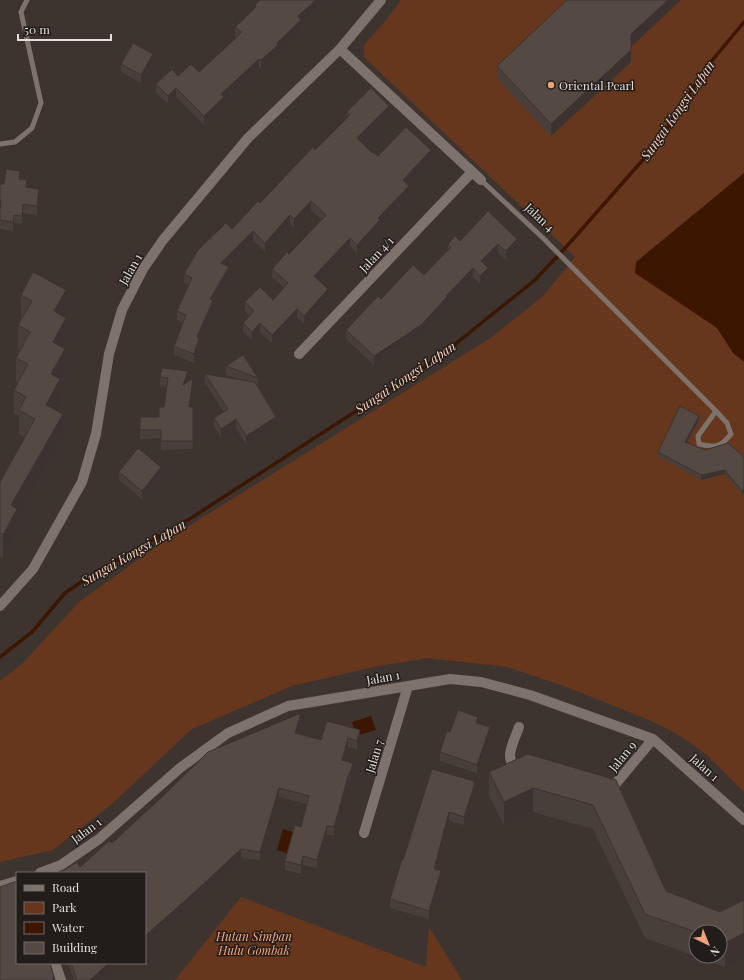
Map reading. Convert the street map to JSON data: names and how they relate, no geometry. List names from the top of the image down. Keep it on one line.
{"streets":{"street":["Jalan 4","Jalan 4/1","Jalan 1","Jalan 7","Jalan 9"]},"crossings":[["Jalan 4","Jalan 4/1"],["Jalan 4","Jalan 1"],["Jalan 1","Jalan 7"],["Jalan 1","Jalan 9"]],"water":["Sungai Kongsi Lapan"],"parks":["Hutan Simpan Hulu Gombak"],"places":["Oriental Pearl"],"legend":["Road","Park","Water","Building"],"scale_bar":"50 m","north":"bottom right"}
